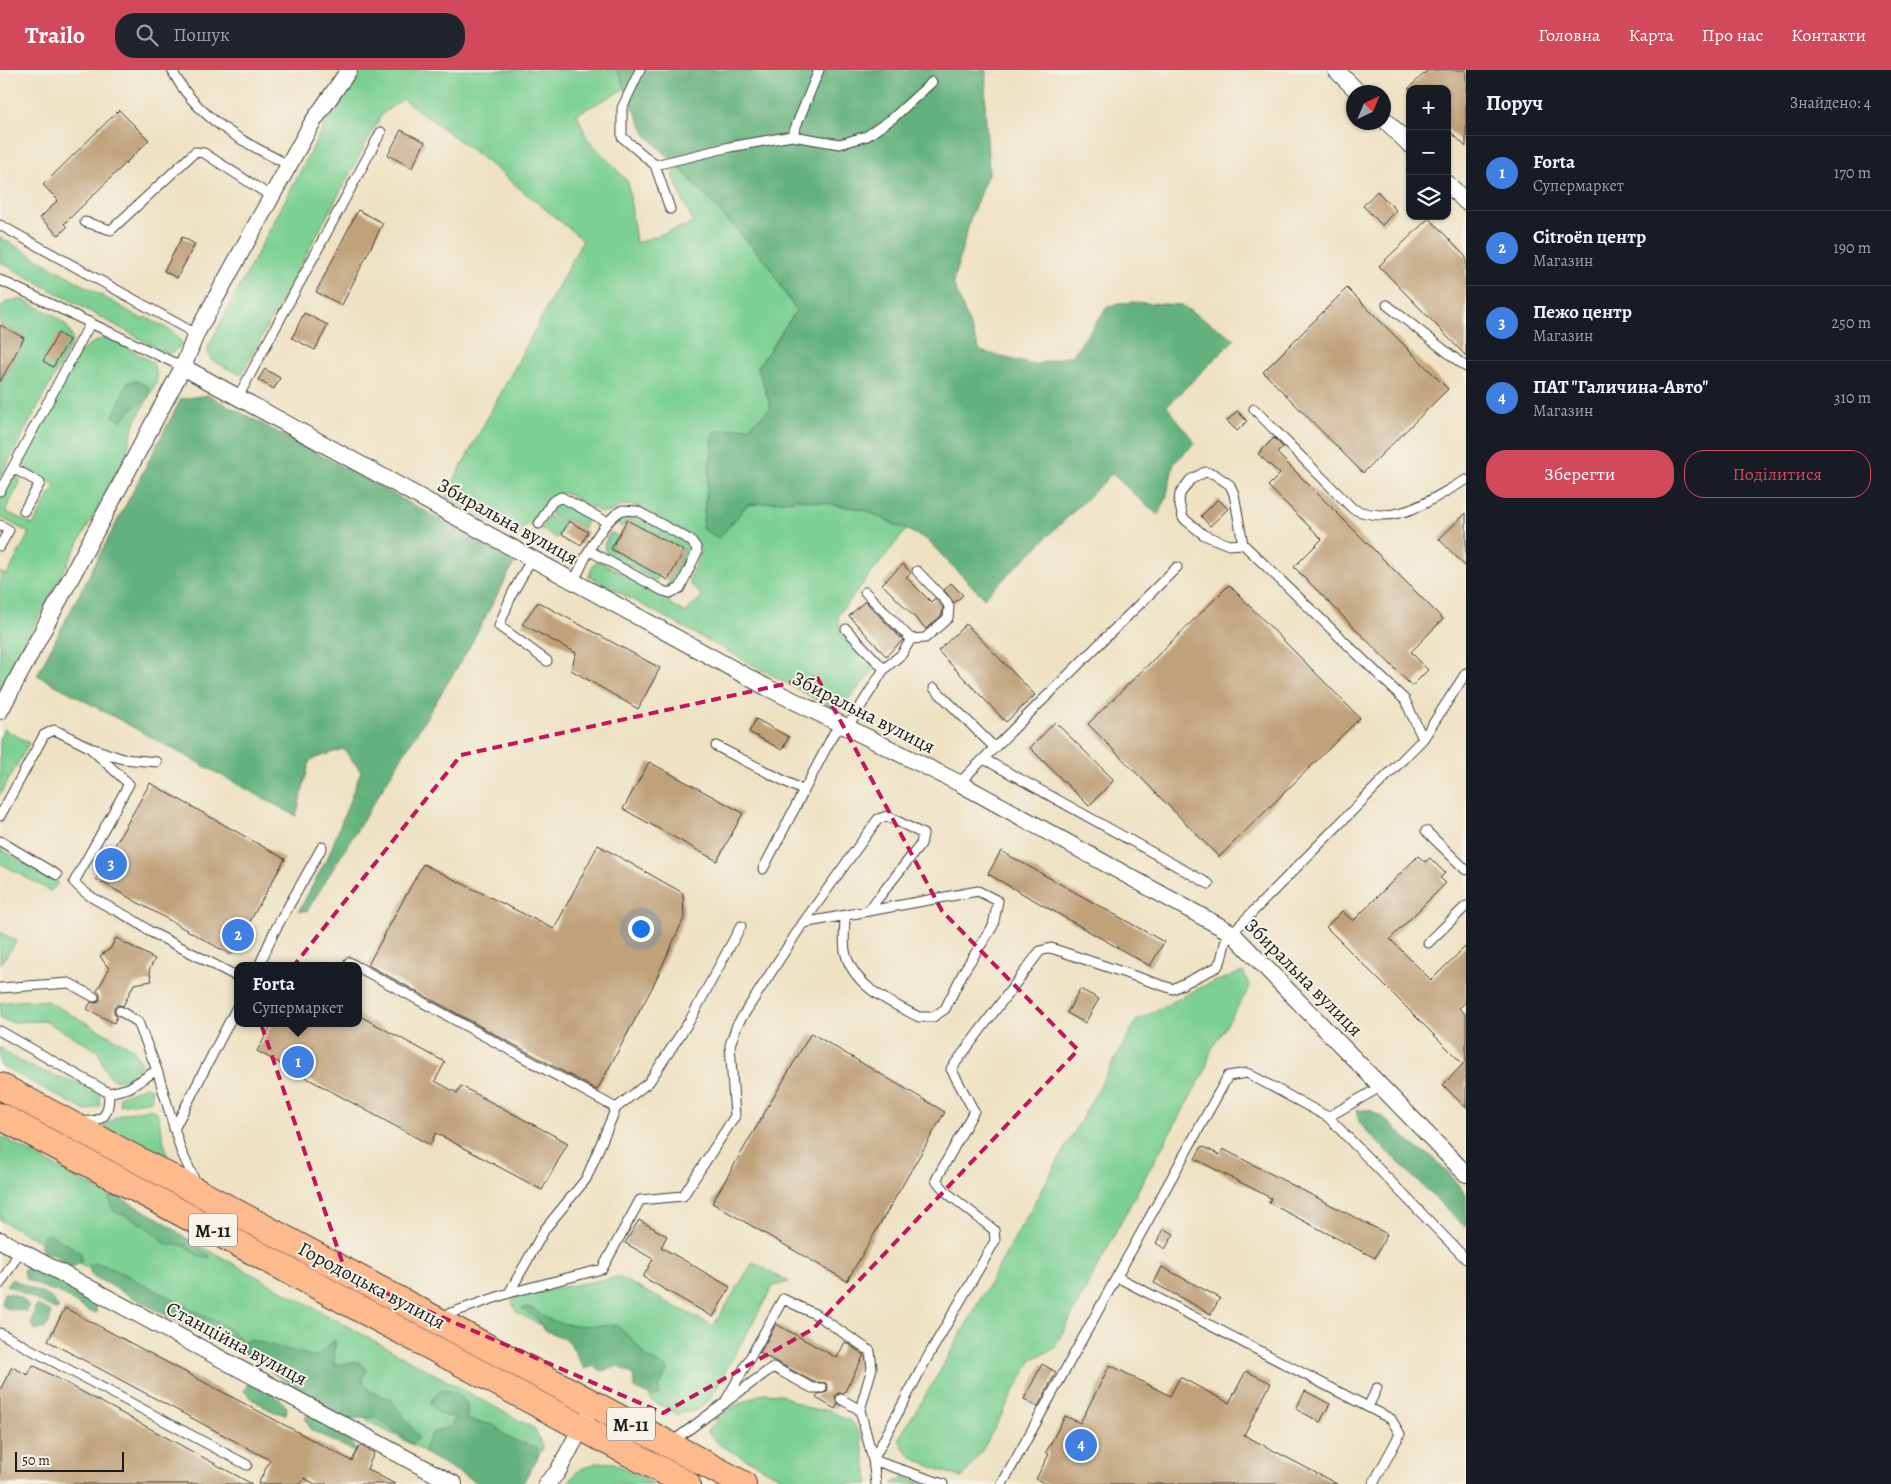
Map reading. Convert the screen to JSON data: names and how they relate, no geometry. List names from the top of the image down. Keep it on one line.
{"streets":{"main road":["М-11","Городоцька вулиця"],"street":["Збиральна вулиця","Станційна вулиця"]},"scale_bar":"50 m","north":"top right","page":{"header":"Trailo","search":"Пошук","nav":["Головна","Карта","Про нас","Контакти"],"heading":["Поруч","Знайдено: 4"],"map_buttons":["+","−"],"list":[{"mark":"1","name":"Forta","note":"Супермаркет","value":"170 m"},{"mark":"2","name":"Citroën центр","note":"Магазин","value":"190 m"},{"mark":"3","name":"Пежо центр","note":"Магазин","value":"250 m"},{"mark":"4","name":"ПАТ \"Галичина-Авто\"","note":"Магазин","value":"310 m"}],"buttons":["Зберегти","Поділитися"],"pins":["3","2","1","4"],"popup":["Forta","Супермаркет"],"scale":"50 m"}}
